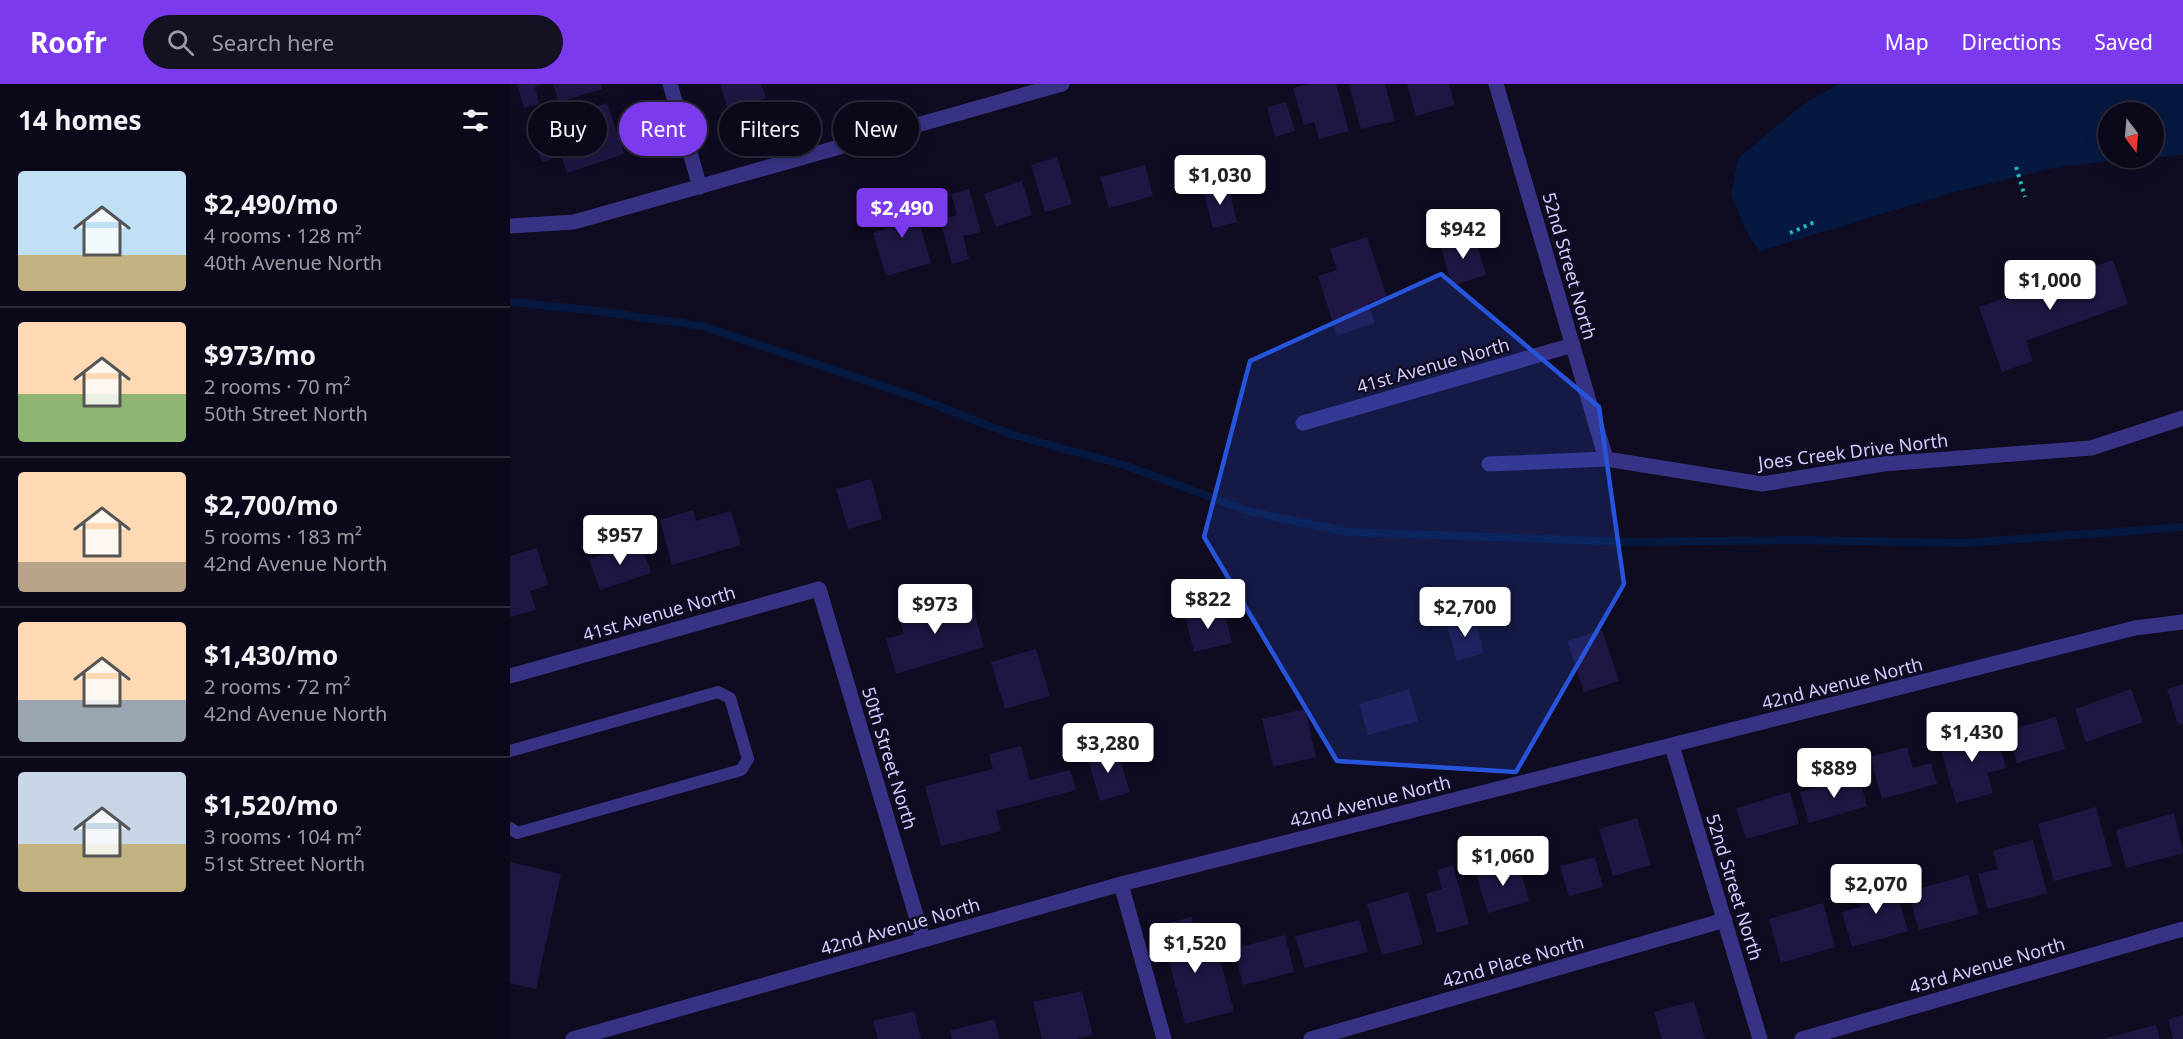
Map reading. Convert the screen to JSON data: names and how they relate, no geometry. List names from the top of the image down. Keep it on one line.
{"streets":{"street":["52nd Street North","41st Avenue North","Joes Creek Drive North","42nd Avenue North","50th Street North","42nd Place North","43rd Avenue North"]},"crossings":[["52nd Street North","41st Avenue North"],["52nd Street North","Joes Creek Drive North"],["52nd Street North","42nd Avenue North"],["52nd Street North","42nd Place North"],["41st Avenue North","50th Street North"],["42nd Avenue North","50th Street North"]],"north":"bottom","page":{"header":"Roofr","search":"Search here","nav":["Map","Directions","Saved"],"heading":"14 homes","chip":["Buy","Rent","Filters","New"],"price":["$1,030","$2,490","$942","$1,000","$957","$822","$973","$2,700","$1,430","$3,280","$889","$1,060","$2,070","$1,520"],"list":[{"name":"$2,490/mo","note":"4 rooms · 128 m² · 40th Avenue North"},{"name":"$973/mo","note":"2 rooms · 70 m² · 50th Street North"},{"name":"$2,700/mo","note":"5 rooms · 183 m² · 42nd Avenue North"},{"name":"$1,430/mo","note":"2 rooms · 72 m² · 42nd Avenue North"},{"name":"$1,520/mo","note":"3 rooms · 104 m² · 51st Street North"}]}}
